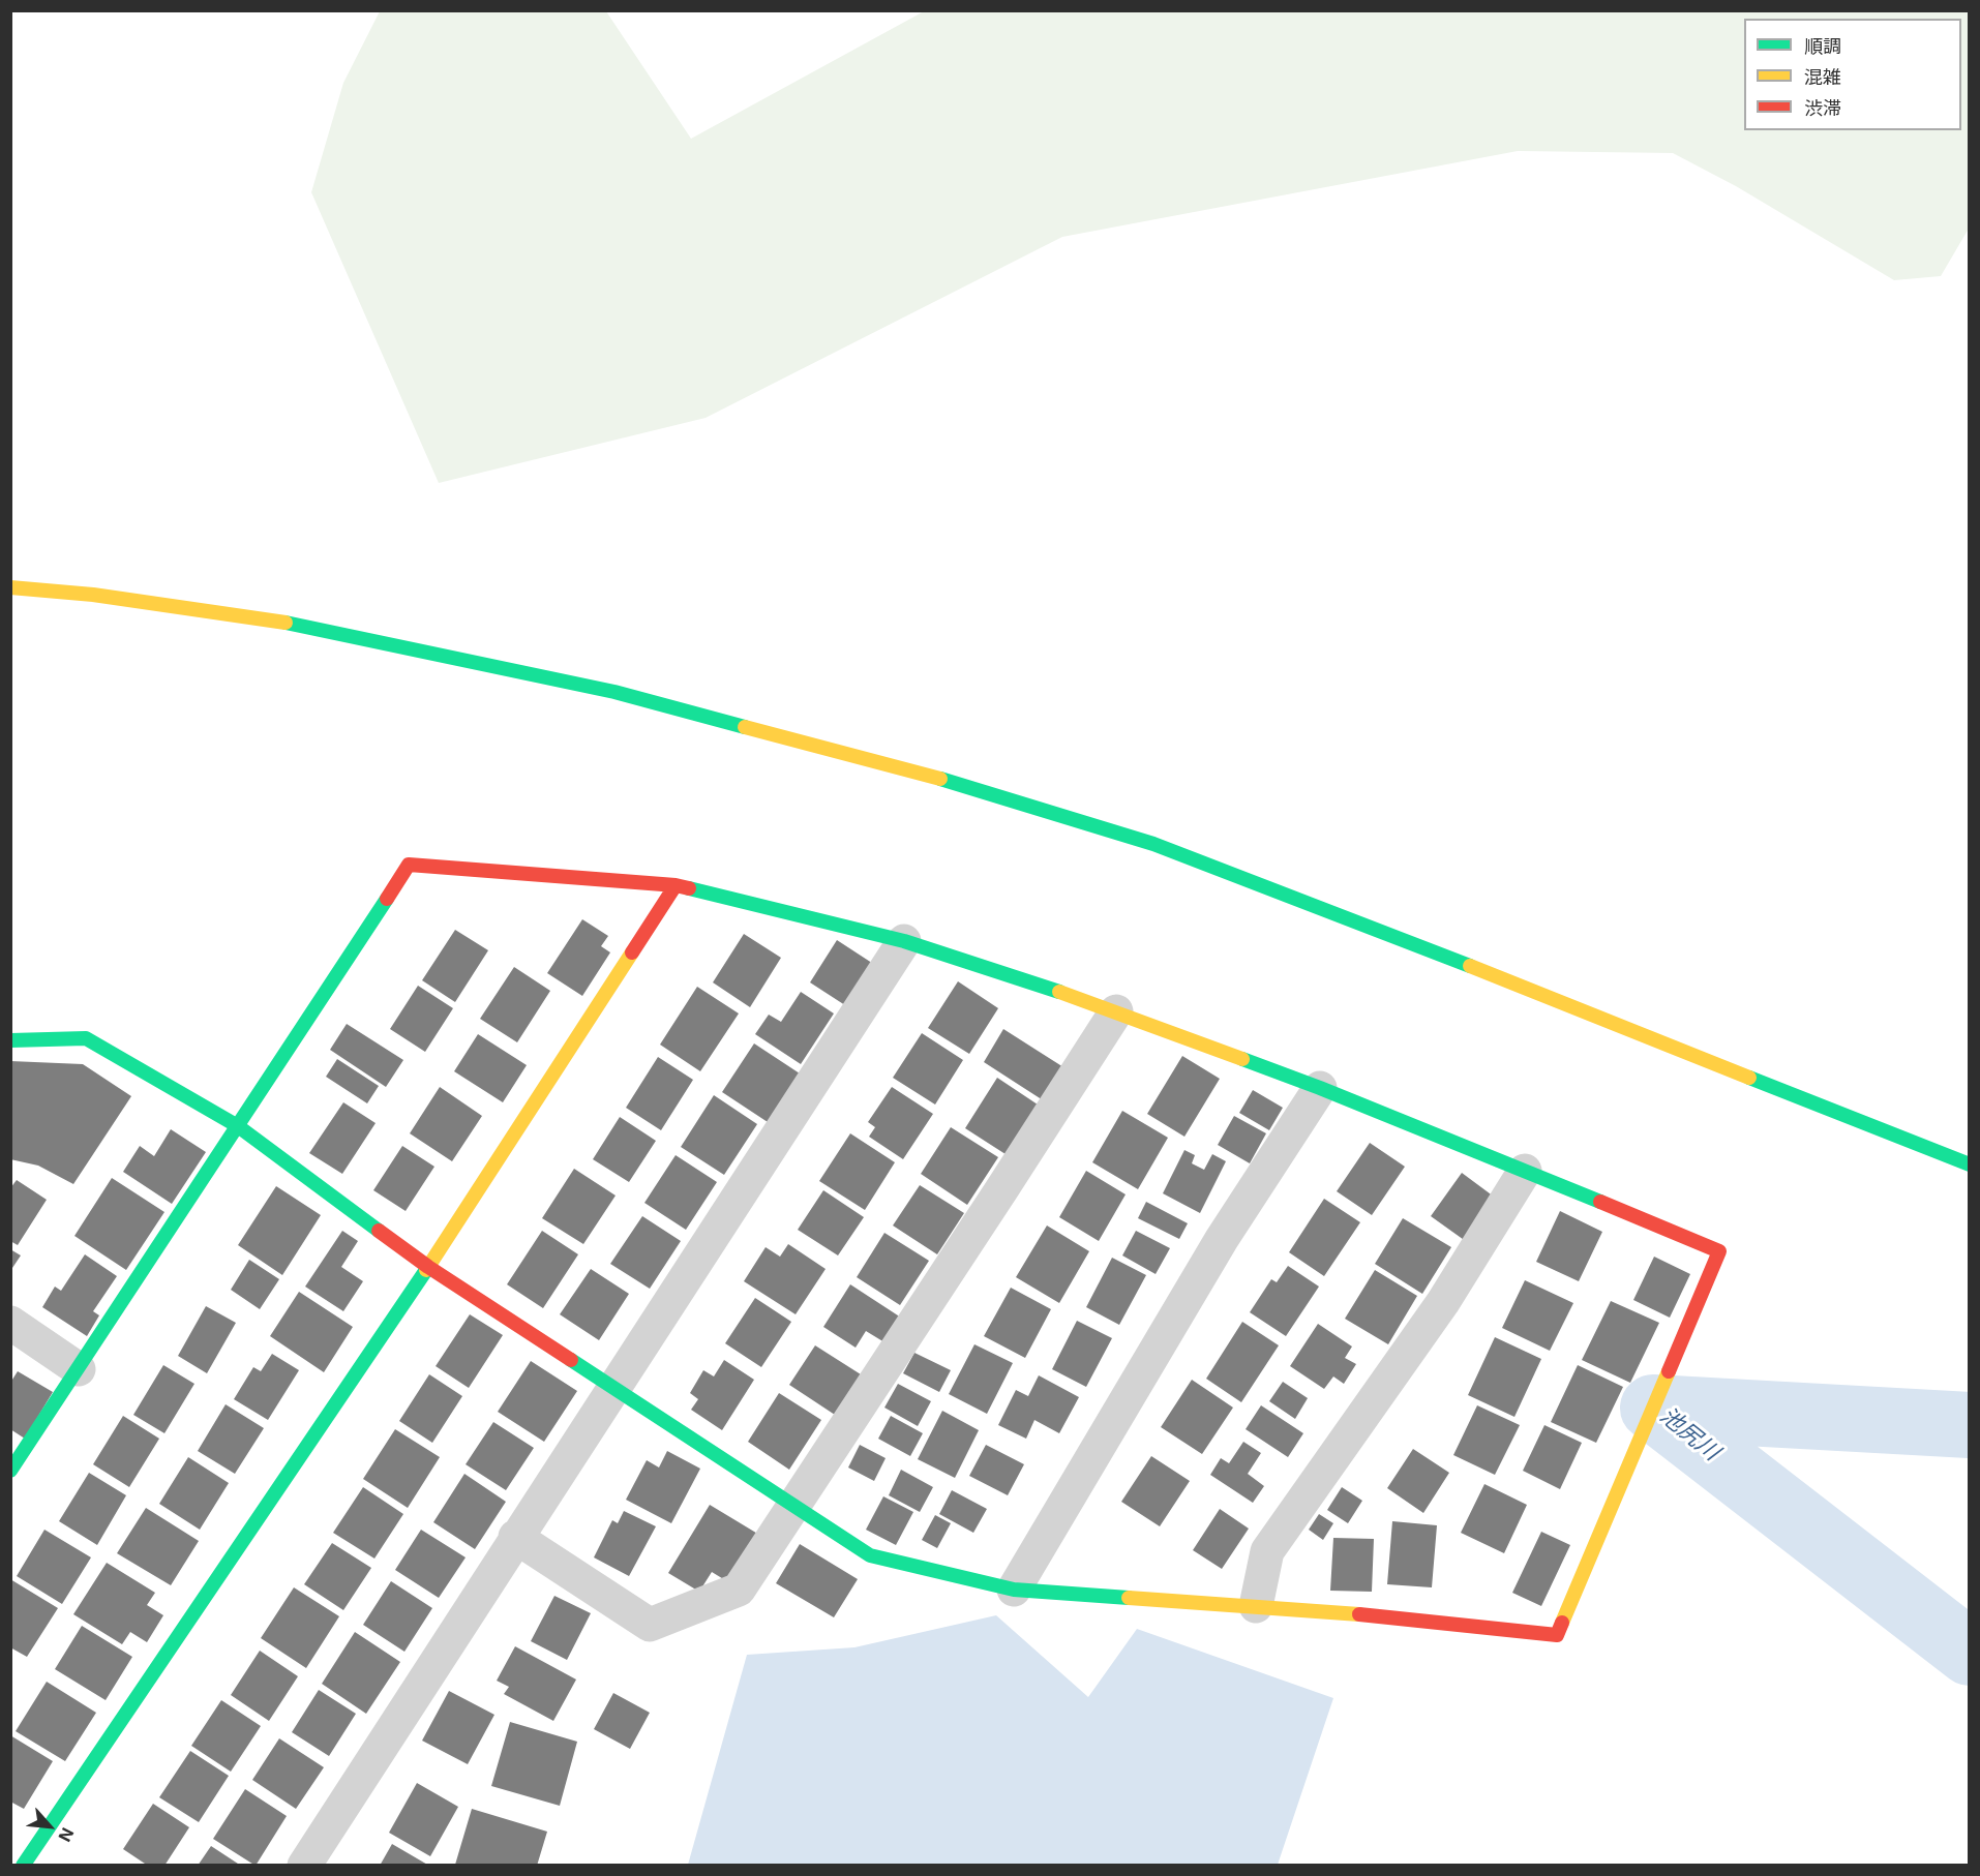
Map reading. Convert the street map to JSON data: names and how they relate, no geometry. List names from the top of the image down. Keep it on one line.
{"water":["池尻川"],"legend":["順調","混雑","渋滞"],"north":"bottom right"}
